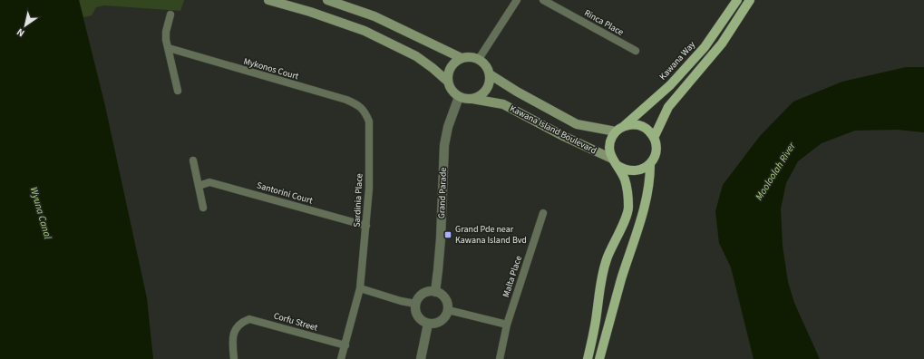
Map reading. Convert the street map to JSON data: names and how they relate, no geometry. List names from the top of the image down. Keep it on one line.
{"streets":{"main road":["Kawana Way","Kawana Island Boulevard"],"street":["Rinca Place","Mykonos Court","Santorini Court","Grand Parade","Sardinia Place","Malta Place","Corfu Street"]},"crossings":[["Kawana Way","Kawana Island Boulevard"],["Mykonos Court","Sardinia Place"],["Kawana Island Boulevard","Grand Parade"],["Santorini Court","Sardinia Place"],["Sardinia Place","Corfu Street"]],"water":["Mooloolah River","Wyuna Canal"],"places":{"transit":["Grand Pde near Kawana Island Bvd"]},"north":"bottom left"}
